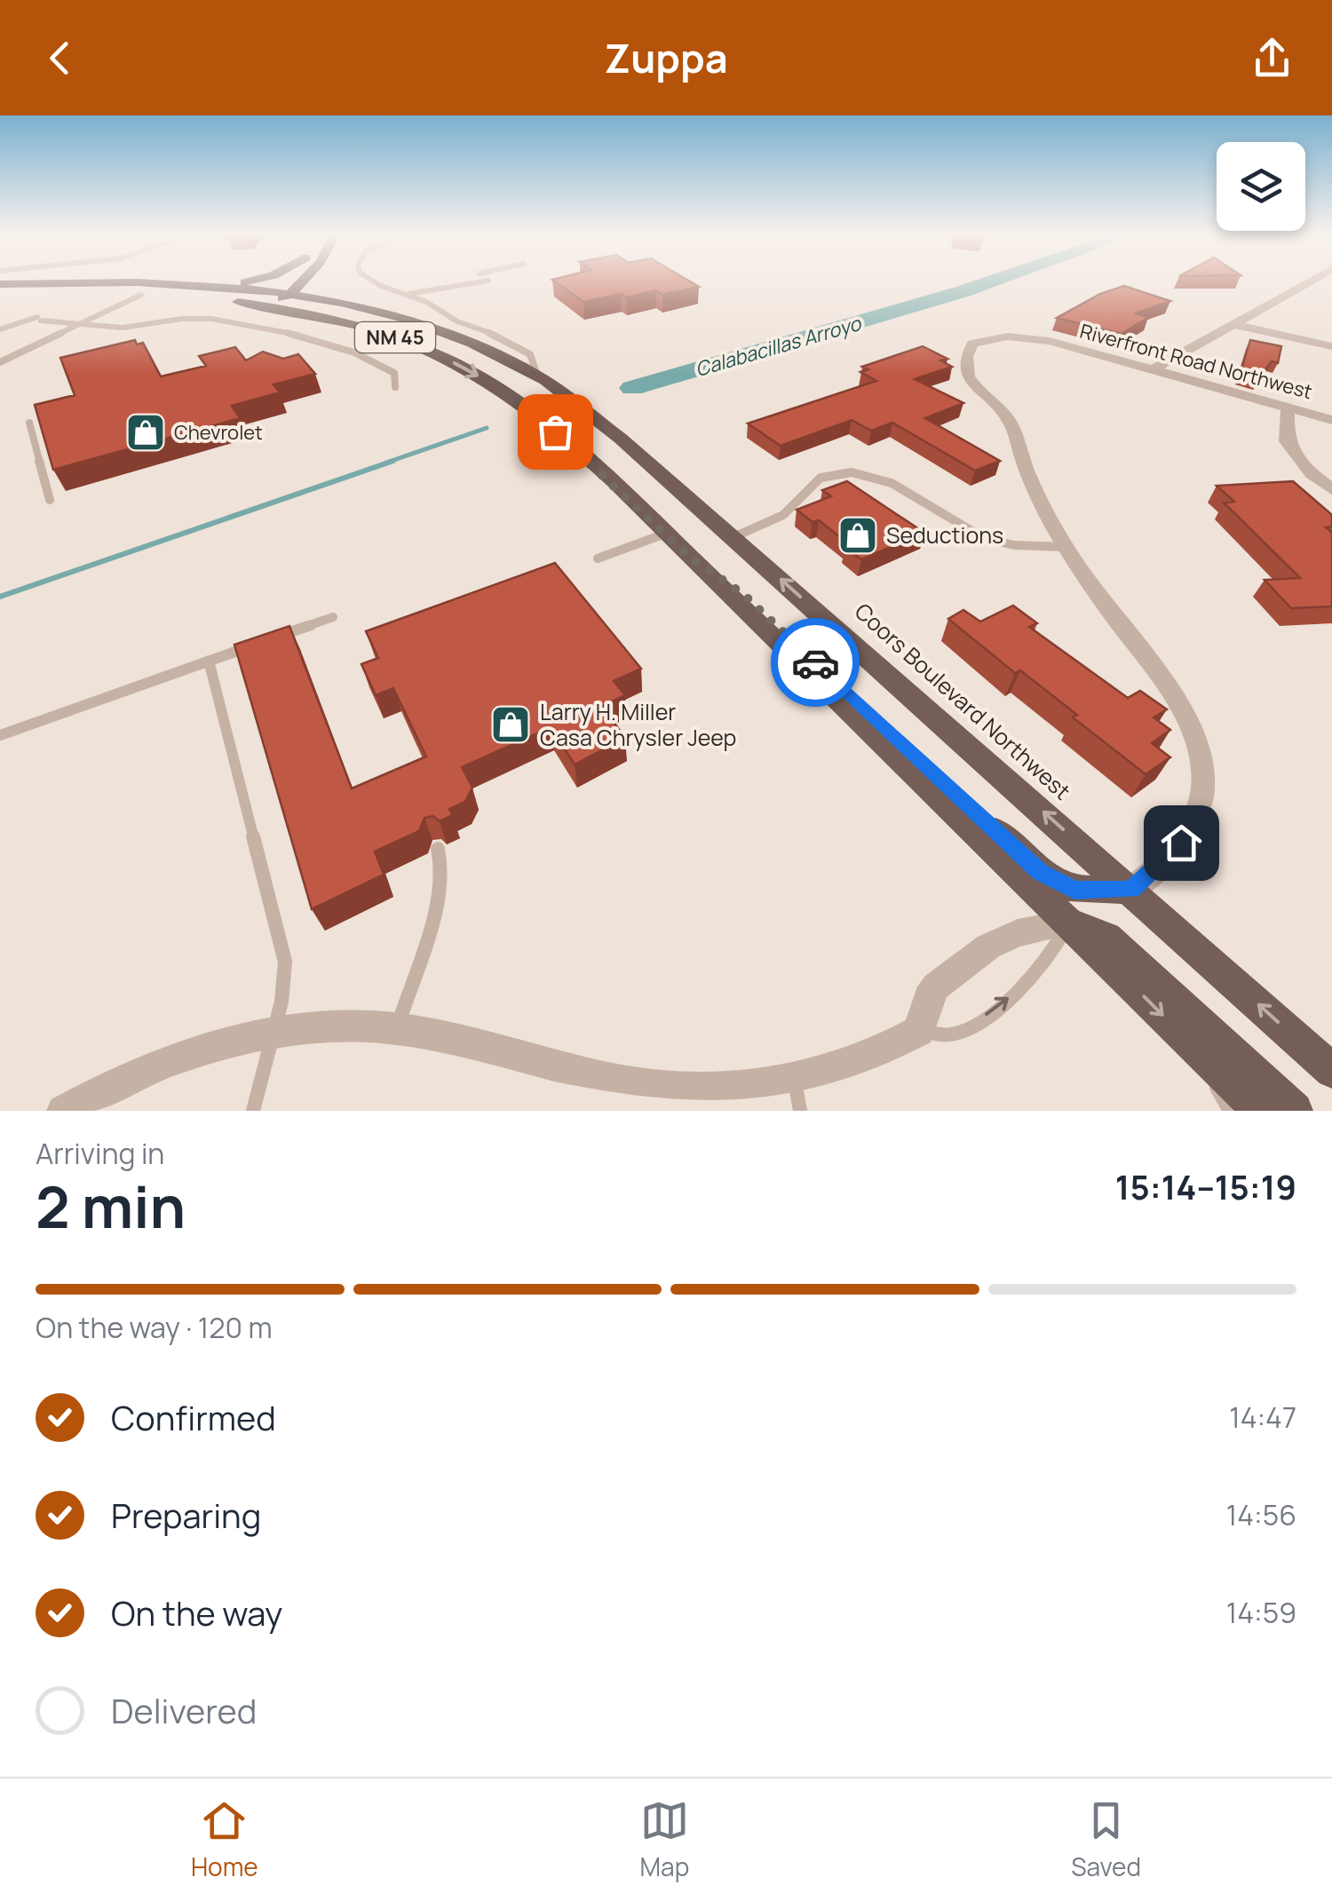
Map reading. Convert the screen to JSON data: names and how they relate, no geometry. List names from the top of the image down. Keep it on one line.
{"streets":{"main road":["NM 45","Coors Boulevard Northwest"],"street":["Riverfront Road Northwest"]},"crossings":[["NM 45","Coors Boulevard Northwest"]],"water":["Calabacillas Arroyo"],"places":{"shop":["Chevrolet","Seductions","Larry H. Miller Casa Chrysler Jeep"]},"page":{"header":"Zuppa","heading":["2 min","Arriving in","15:14–15:19"],"bar":"On the way · 120 m","list":[["Confirmed","14:47"],["Preparing","14:56"],["On the way","14:59"],"Delivered"],"tabs":["Home","Map","Saved"]}}
